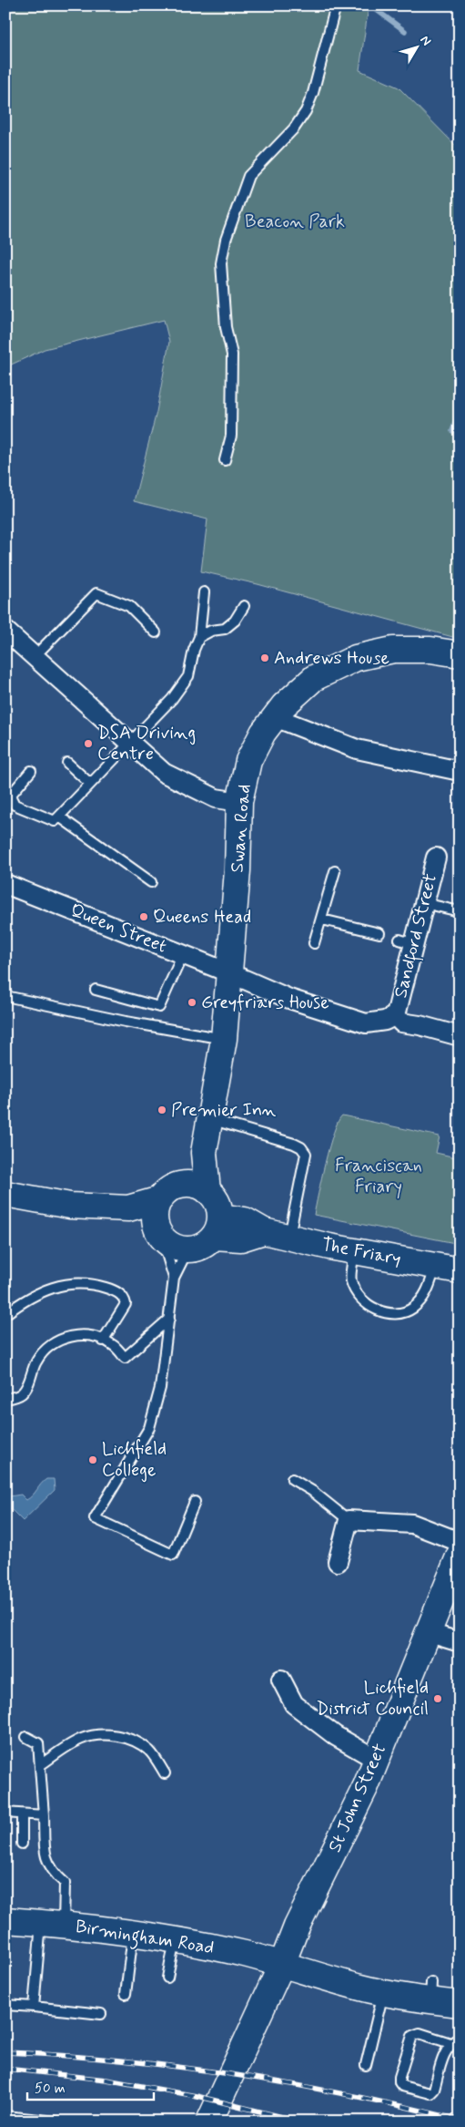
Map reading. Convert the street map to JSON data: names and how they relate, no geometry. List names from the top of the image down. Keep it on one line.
{"streets":{"street":["Swan Road","Queen Street","Sandford Street","The Friary","St John Street","Birmingham Road"]},"crossings":[["Swan Road","Queen Street"],["Swan Road","Sandford Street"],["Queen Street","Sandford Street"],["St John Street","Birmingham Road"]],"parks":["Beacon Park","Franciscan Friary"],"places":["Andrews House","DSA Driving Centre","Queens Head","Greyfriars House","Premier Inn","Lichfield College","Lichfield District Council"],"scale_bar":"50 m","north":"top right"}
